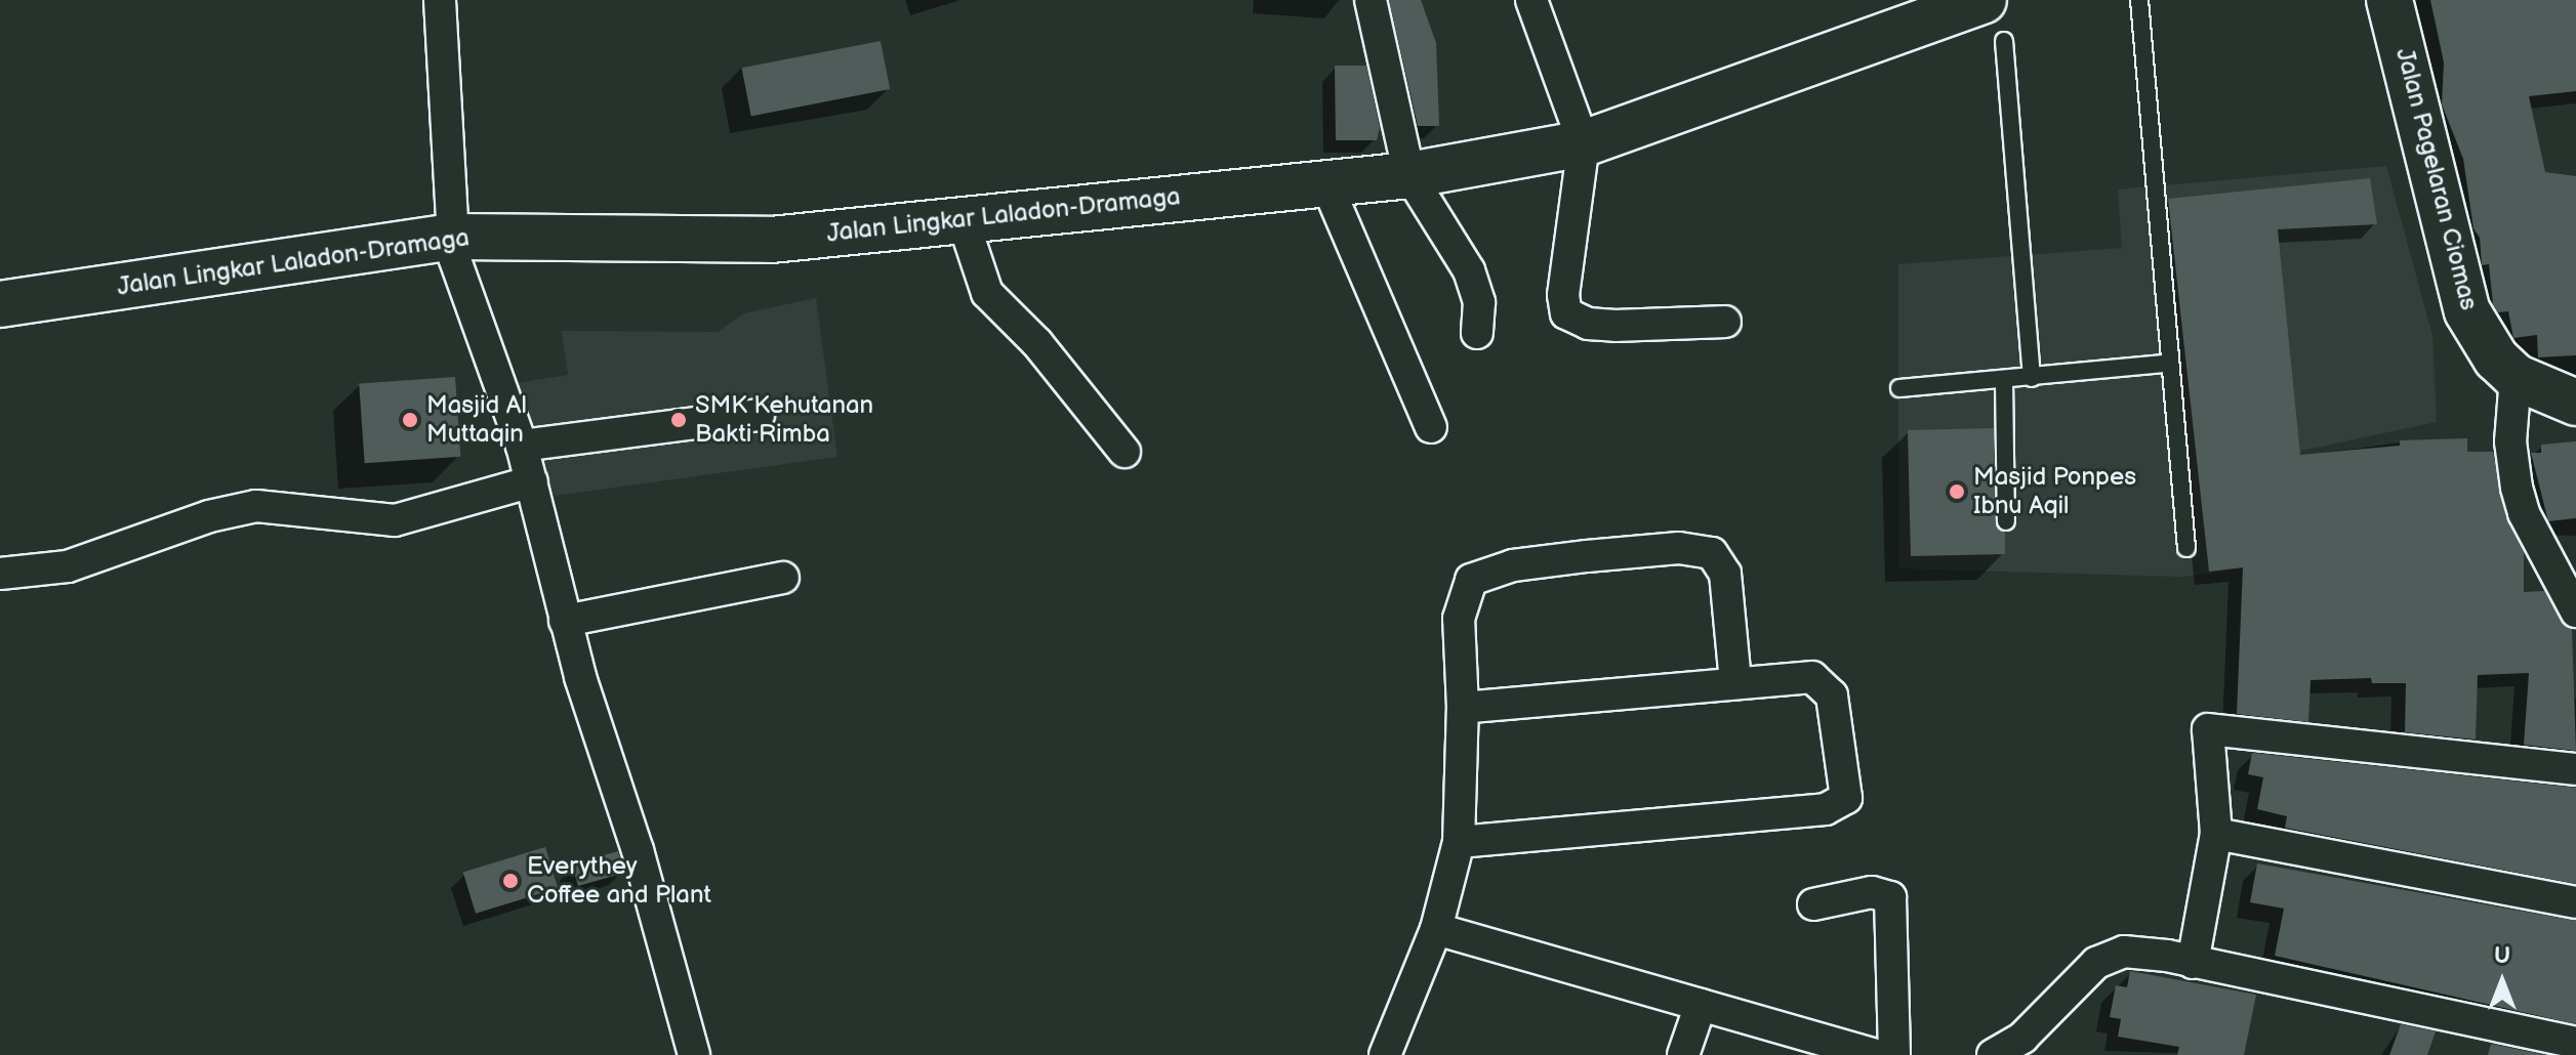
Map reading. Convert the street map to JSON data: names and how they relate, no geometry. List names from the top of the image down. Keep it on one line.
{"streets":{"main road":["Jalan Pagelaran Ciomas","Jalan Lingkar Laladon-Dramaga"]},"places":["Masjid Al Muttaqin","SMK Kehutanan Bakti Rimba","Masjid Ponpes Ibnu Aqil","Everythey Coffee and Plant"],"north":"top"}
